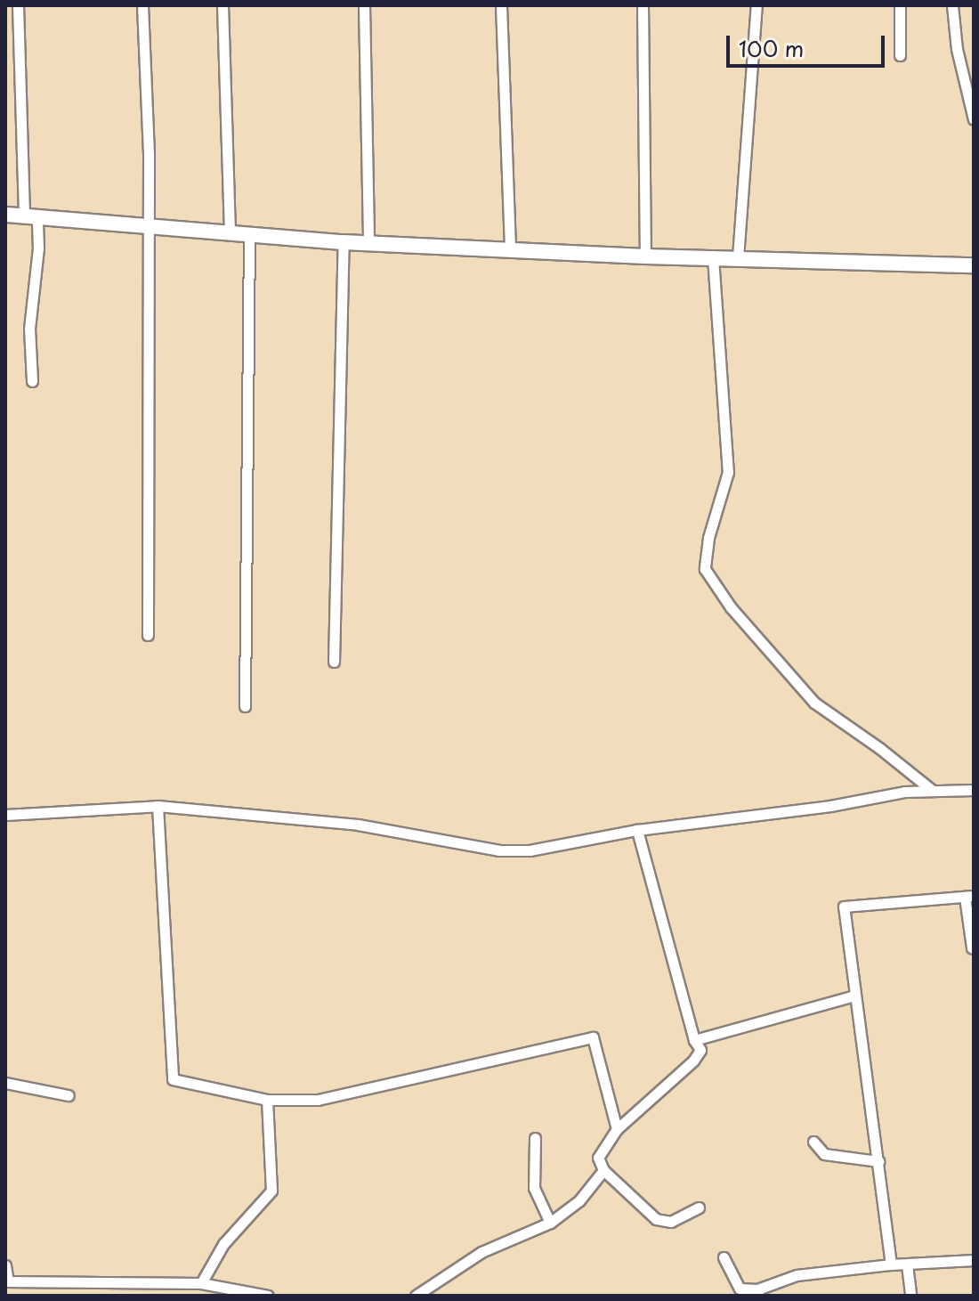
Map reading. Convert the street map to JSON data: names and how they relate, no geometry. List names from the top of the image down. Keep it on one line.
{"scale_bar":"100 m"}
